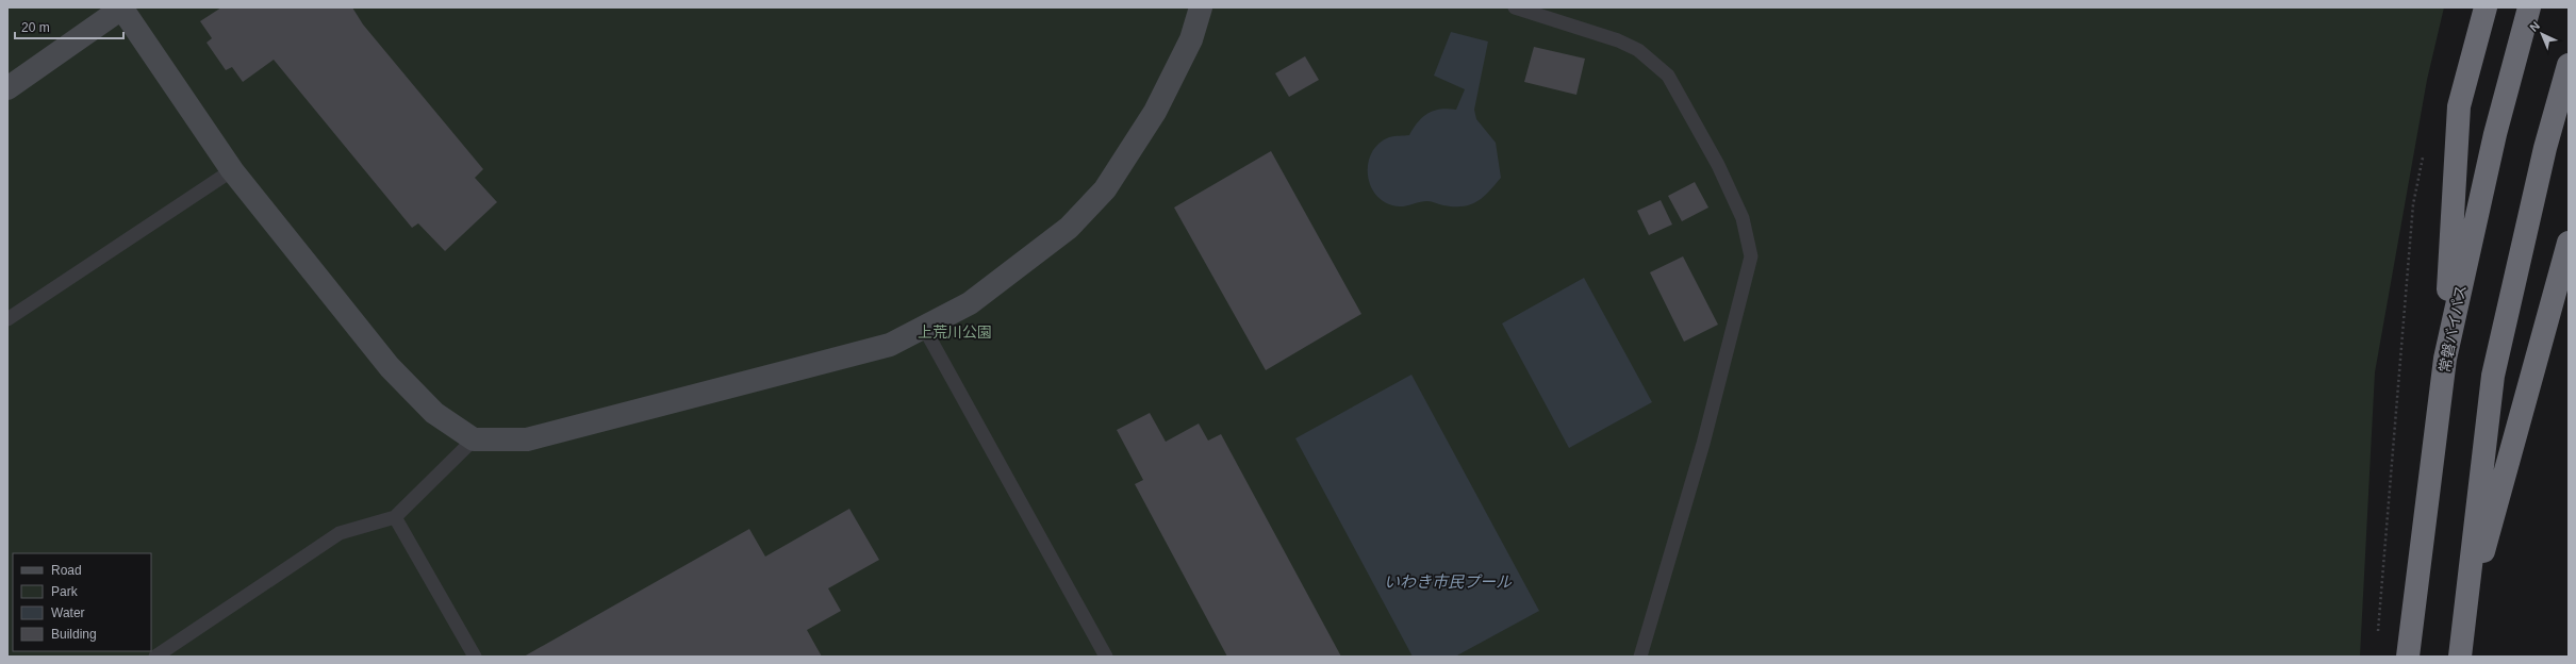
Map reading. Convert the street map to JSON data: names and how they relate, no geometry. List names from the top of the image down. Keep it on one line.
{"streets":{"highway":["常磐バイパス"]},"water":["いわき市民プール"],"parks":["上荒川公園"],"legend":["Road","Park","Water","Building"],"scale_bar":"20 m","north":"top left"}
